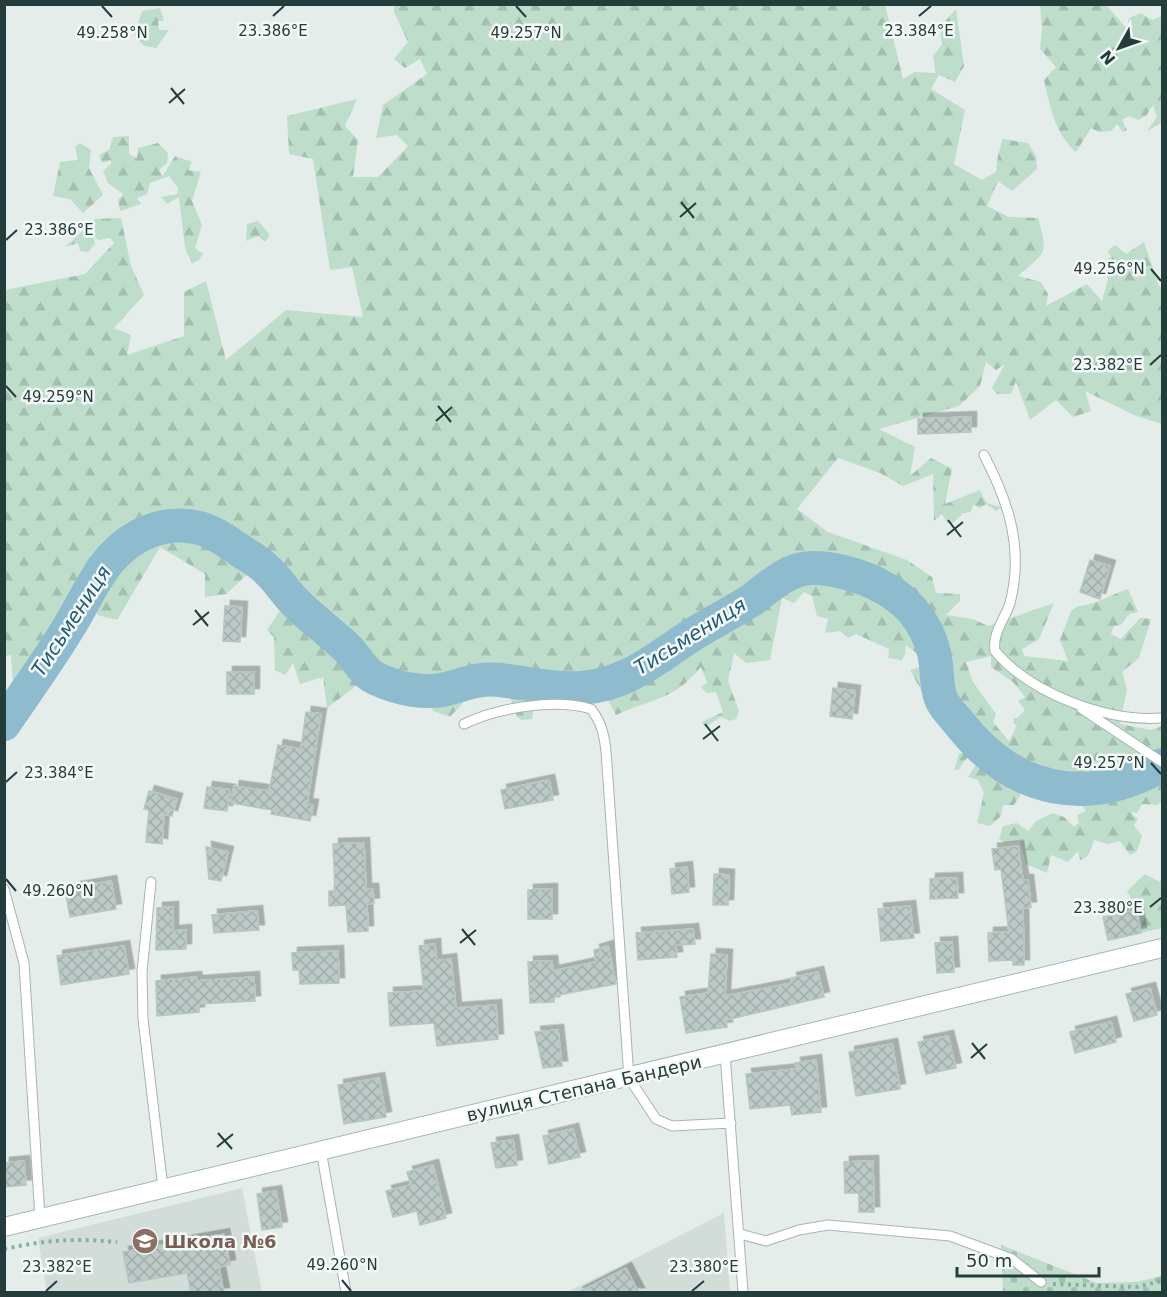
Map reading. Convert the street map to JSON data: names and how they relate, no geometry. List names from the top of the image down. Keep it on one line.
{"streets":{"main road":["вулиця Степана Бандери"]},"water":["Тисьмениця"],"places":{"school or university":["Школа №6"]},"scale_bar":"50 m","north":"bottom left","coordinates":["23.386°E","23.384°E","49.258°N","49.257°N","49.256°N","23.382°E","49.259°N","49.260°N","23.380°E"]}
